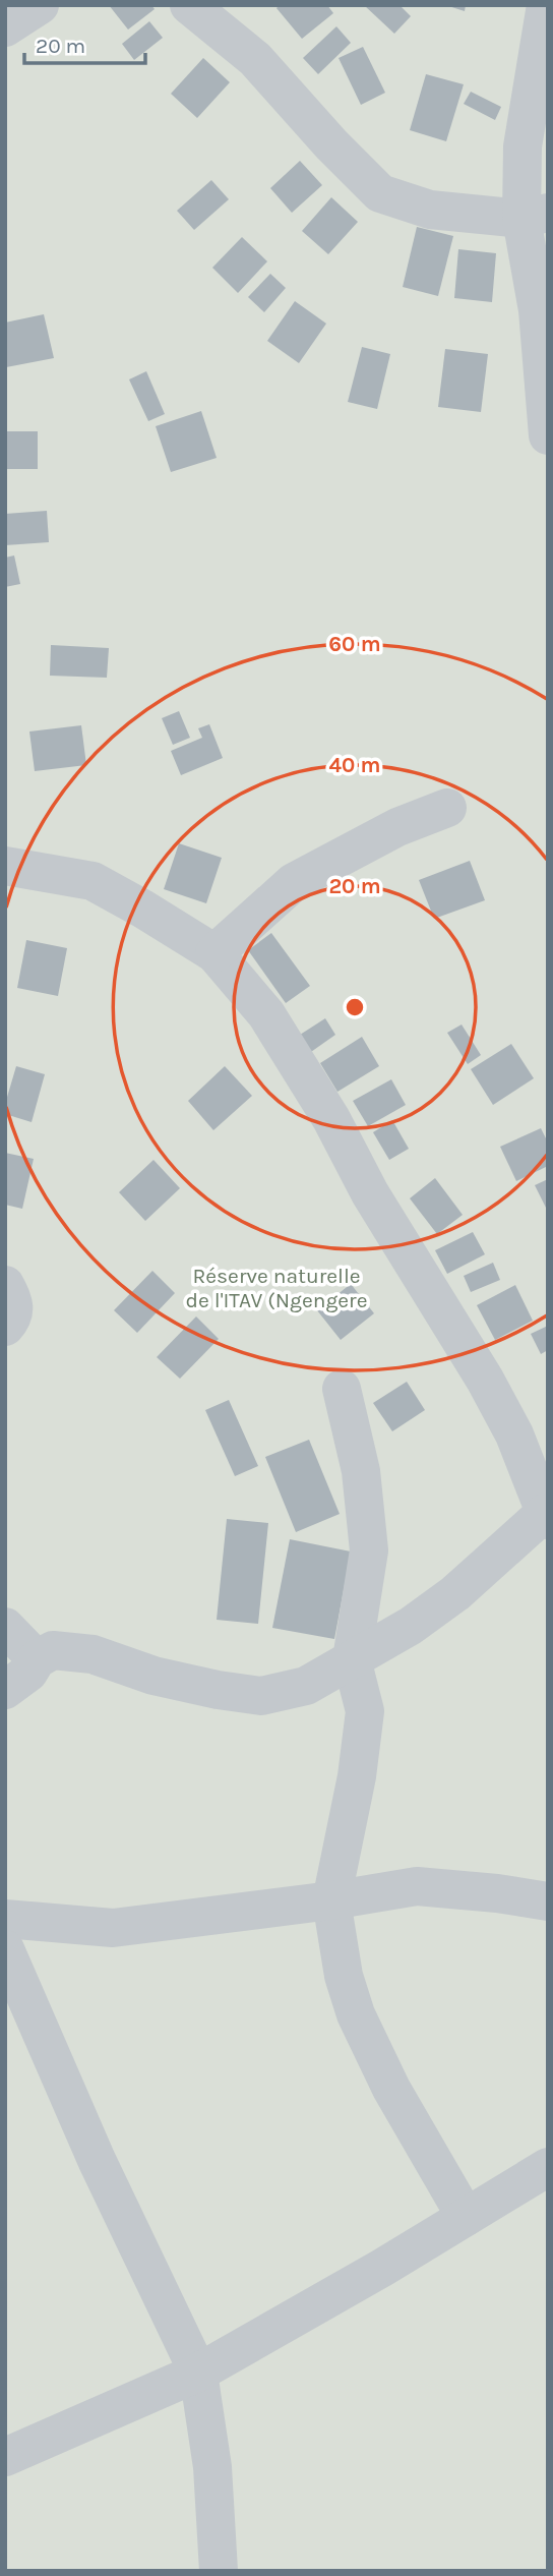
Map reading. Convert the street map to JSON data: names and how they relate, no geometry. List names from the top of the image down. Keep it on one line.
{"parks":["Réserve naturelle de l'ITAV (Ngengere"],"scale_bar":"20 m","rings":["60 m","40 m","20 m"]}
